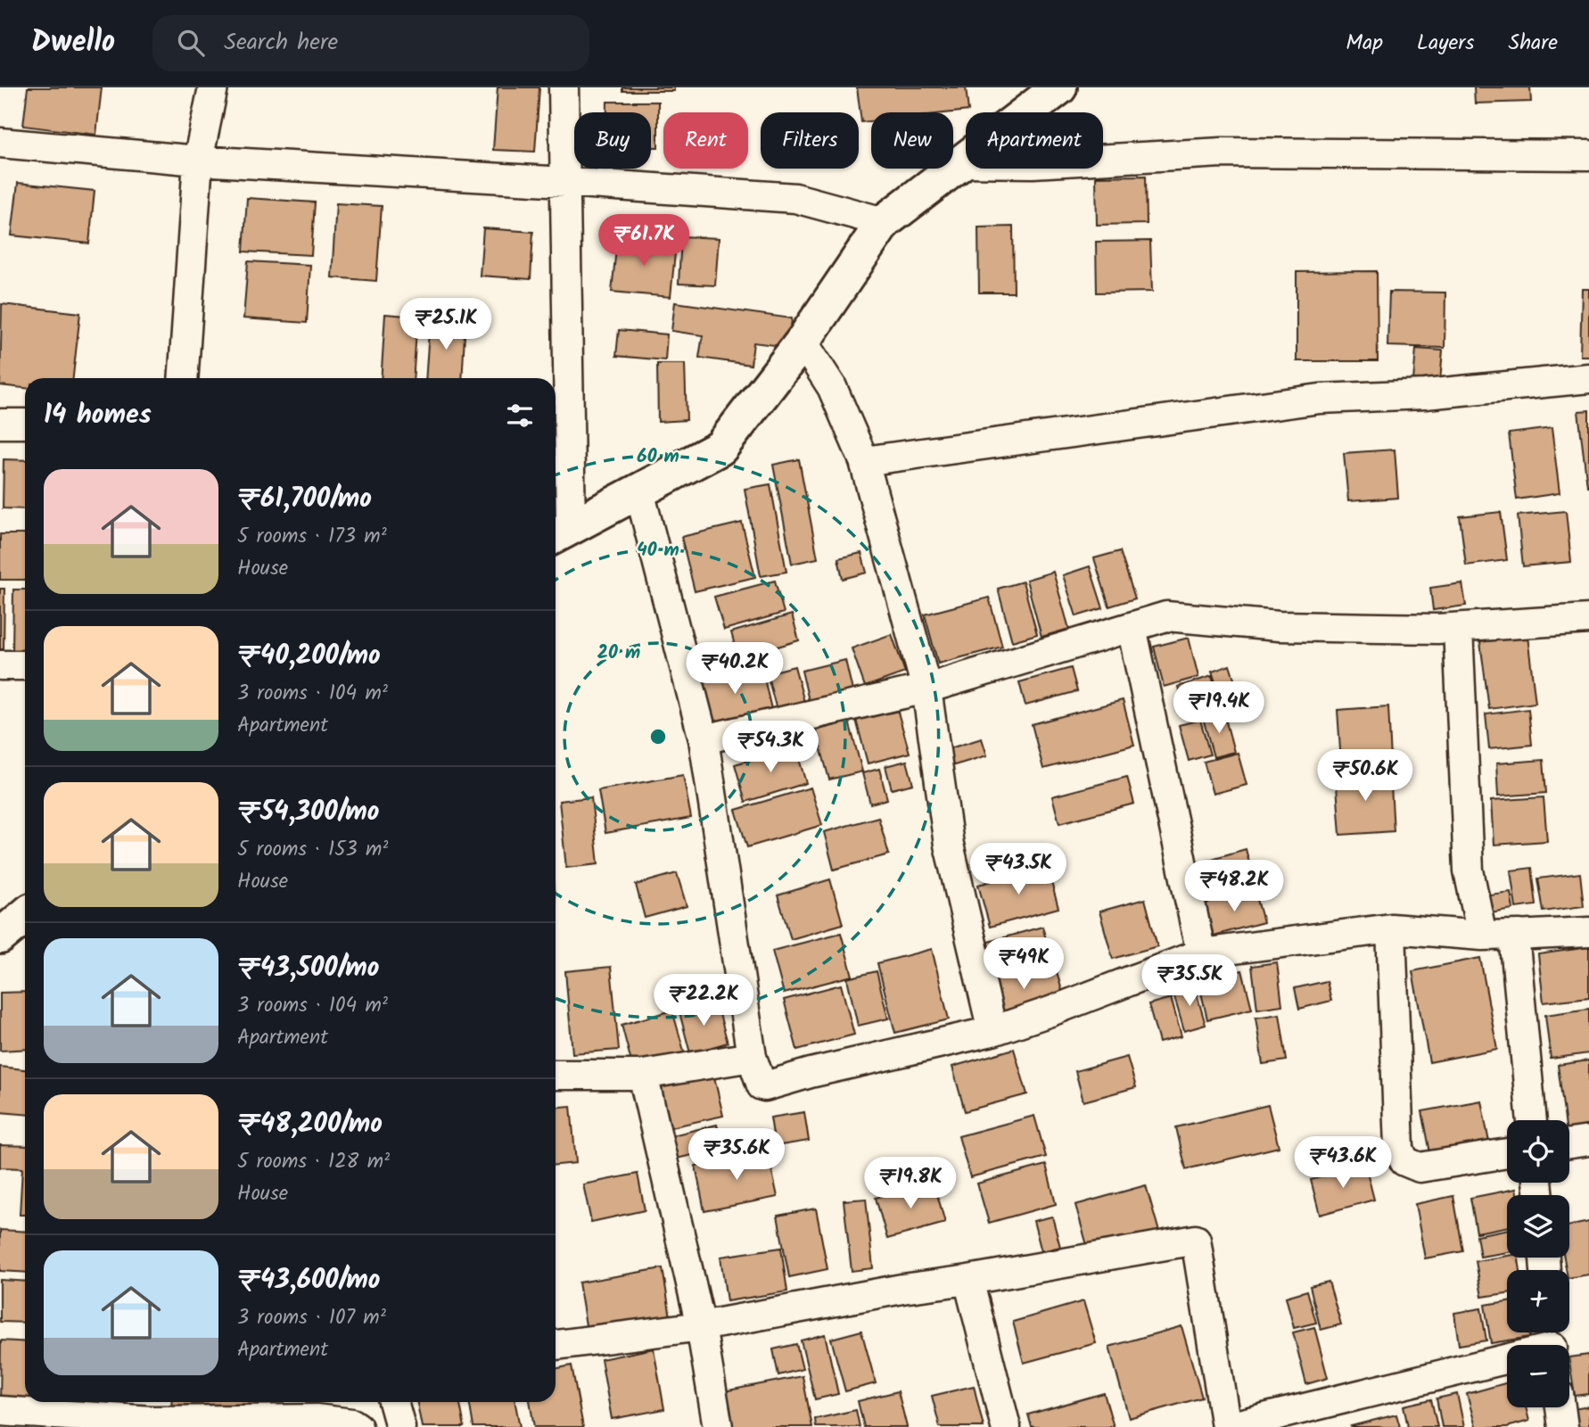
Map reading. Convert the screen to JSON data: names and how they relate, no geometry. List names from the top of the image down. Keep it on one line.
{"page":{"header":"Dwello","search":"Search here","nav":["Map","Layers","Share"],"chip":["Buy","Rent","Filters","New","Apartment"],"price":["₹61.7K","₹25.1K","₹40.2K","₹19.4K","₹54.3K","₹50.6K","₹43.5K","₹48.2K","₹49K","₹35.5K","₹22.2K","₹35.6K","₹43.6K","₹19.8K"],"heading":"14 homes","list":[{"name":"₹61,700/mo","note":"5 rooms · 173 m² · House"},{"name":"₹40,200/mo","note":"3 rooms · 104 m² · Apartment"},{"name":"₹54,300/mo","note":"5 rooms · 153 m² · House"},{"name":"₹43,500/mo","note":"3 rooms · 104 m² · Apartment"},{"name":"₹48,200/mo","note":"5 rooms · 128 m² · House"},{"name":"₹43,600/mo","note":"3 rooms · 107 m² · Apartment"}],"map_buttons":["+","−"]},"rings":["60 m","40 m","20 m"]}
